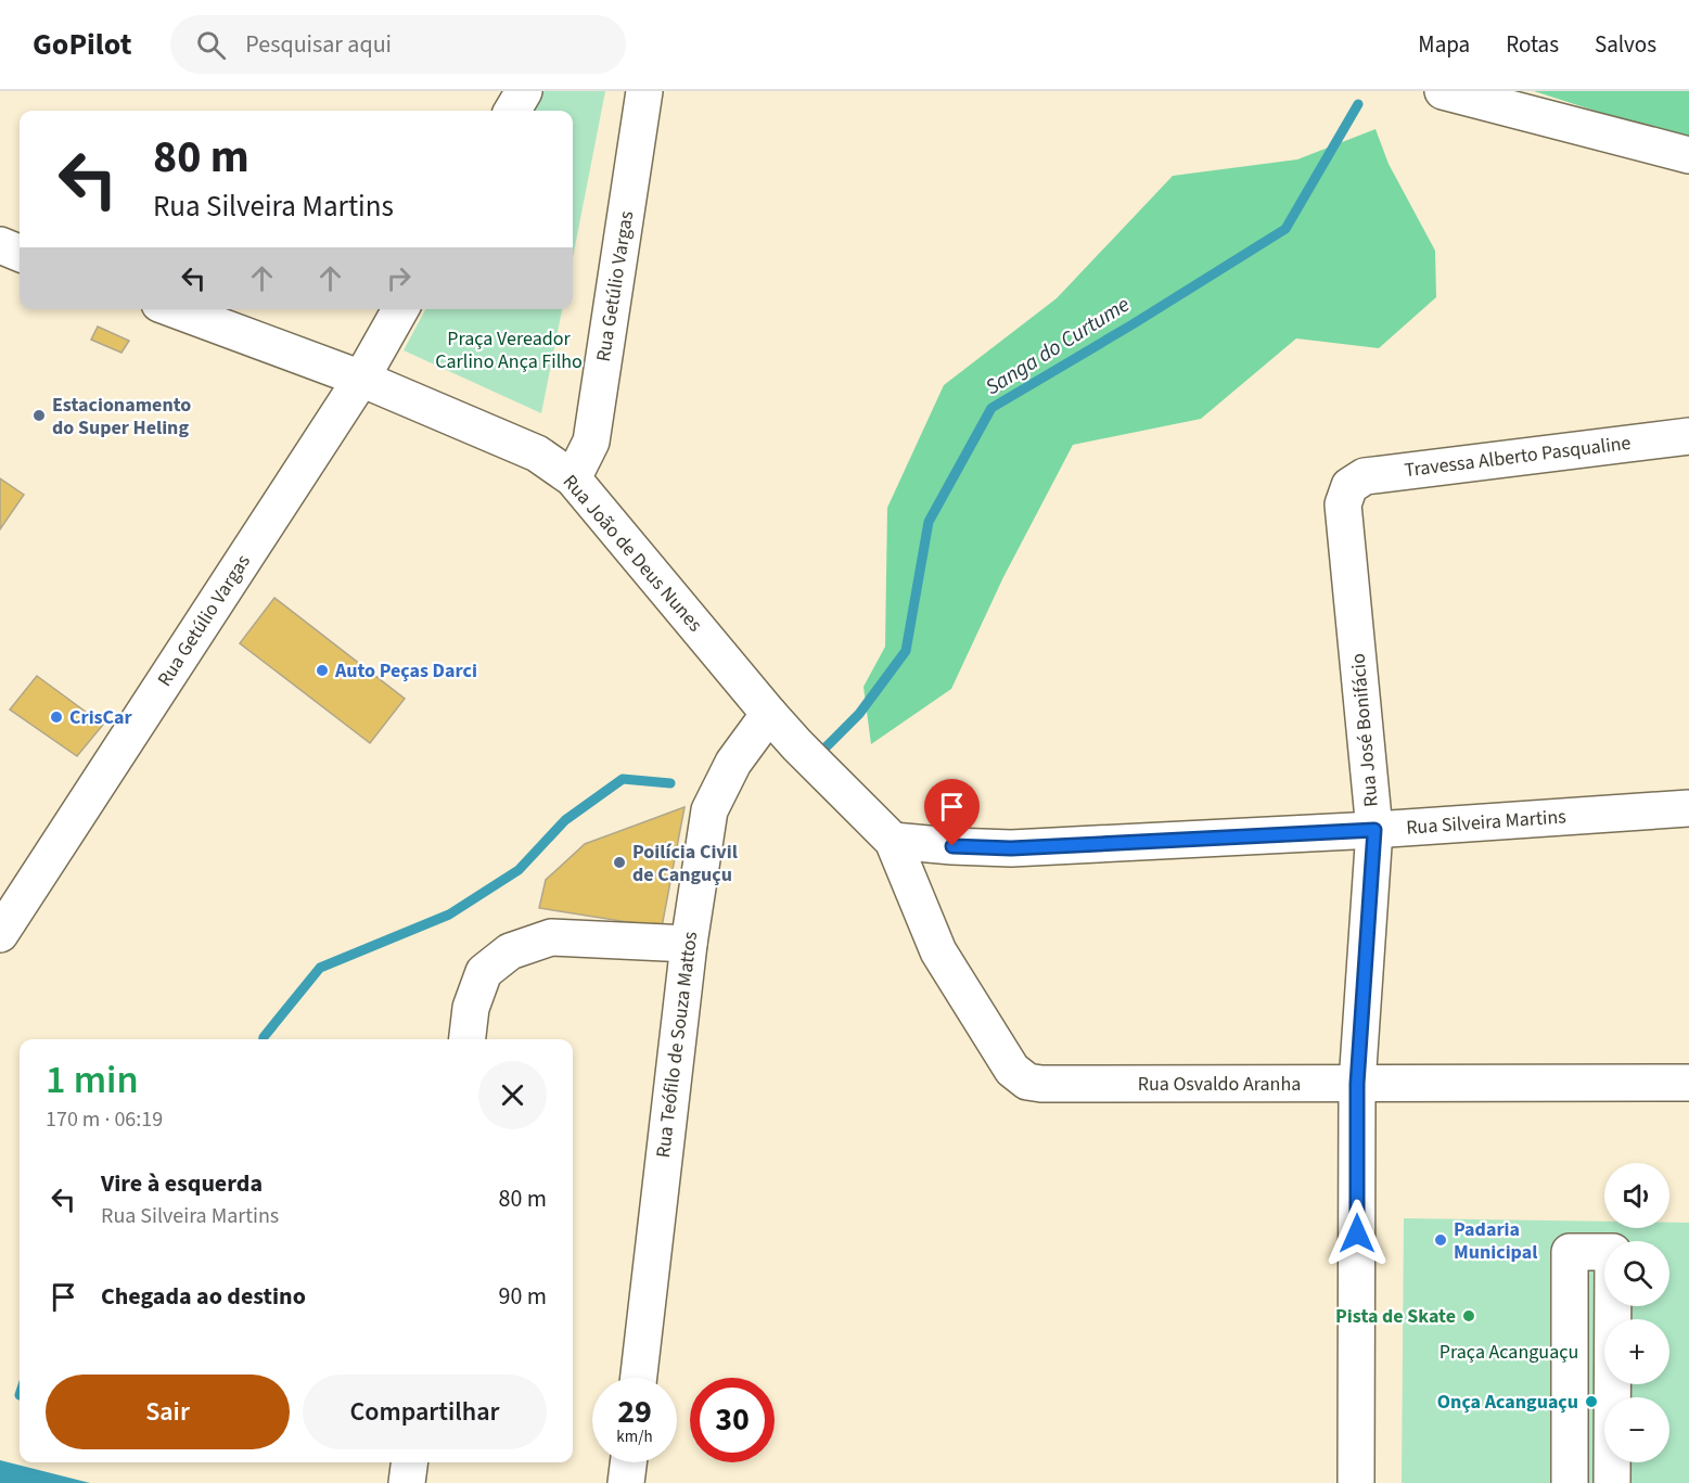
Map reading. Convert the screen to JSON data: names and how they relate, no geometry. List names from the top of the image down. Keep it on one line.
{"streets":{"street":["Rua Getúlio Vargas","Travessa Alberto Pasqualine","Rua João de Deus Nunes","Rua José Bonifácio","Rua Silveira Martins","Rua Teófilo de Souza Mattos","Rua Osvaldo Aranha"]},"crossings":[["Rua Getúlio Vargas","Rua João de Deus Nunes"],["Travessa Alberto Pasqualine","Rua José Bonifácio"],["Rua João de Deus Nunes","Rua Silveira Martins"],["Rua João de Deus Nunes","Rua Teófilo de Souza Mattos"],["Rua João de Deus Nunes","Rua Osvaldo Aranha"],["Rua José Bonifácio","Rua Silveira Martins"],["Rua José Bonifácio","Rua Osvaldo Aranha"],["Rua Silveira Martins","Rua Osvaldo Aranha"]],"water":["Sanga do Curtume"],"parks":["Praça Vereador Carlino Ança Filho","Praça Acanguaçu"],"places":["Estacionamento do Super Heling","Auto Peças Darci","CrisCar","Poilícia Civil de Canguçu","Padaria Municipal","Pista de Skate","Onça Acanguaçu"],"page":{"header":"GoPilot","search":"Pesquisar aqui","nav":["Mapa","Rotas","Salvos"],"turn":["80 m","Rua Silveira Martins"],"heading":["1 min","170 m · 06:19"],"list":[{"name":"Vire à esquerda","note":"Rua Silveira Martins","value":"80 m"},{"name":"Chegada ao destino","value":"90 m"}],"map_buttons":["+","−"],"buttons":["Sair","Compartilhar"],"speed":"29 km/h","limit":"30"}}
